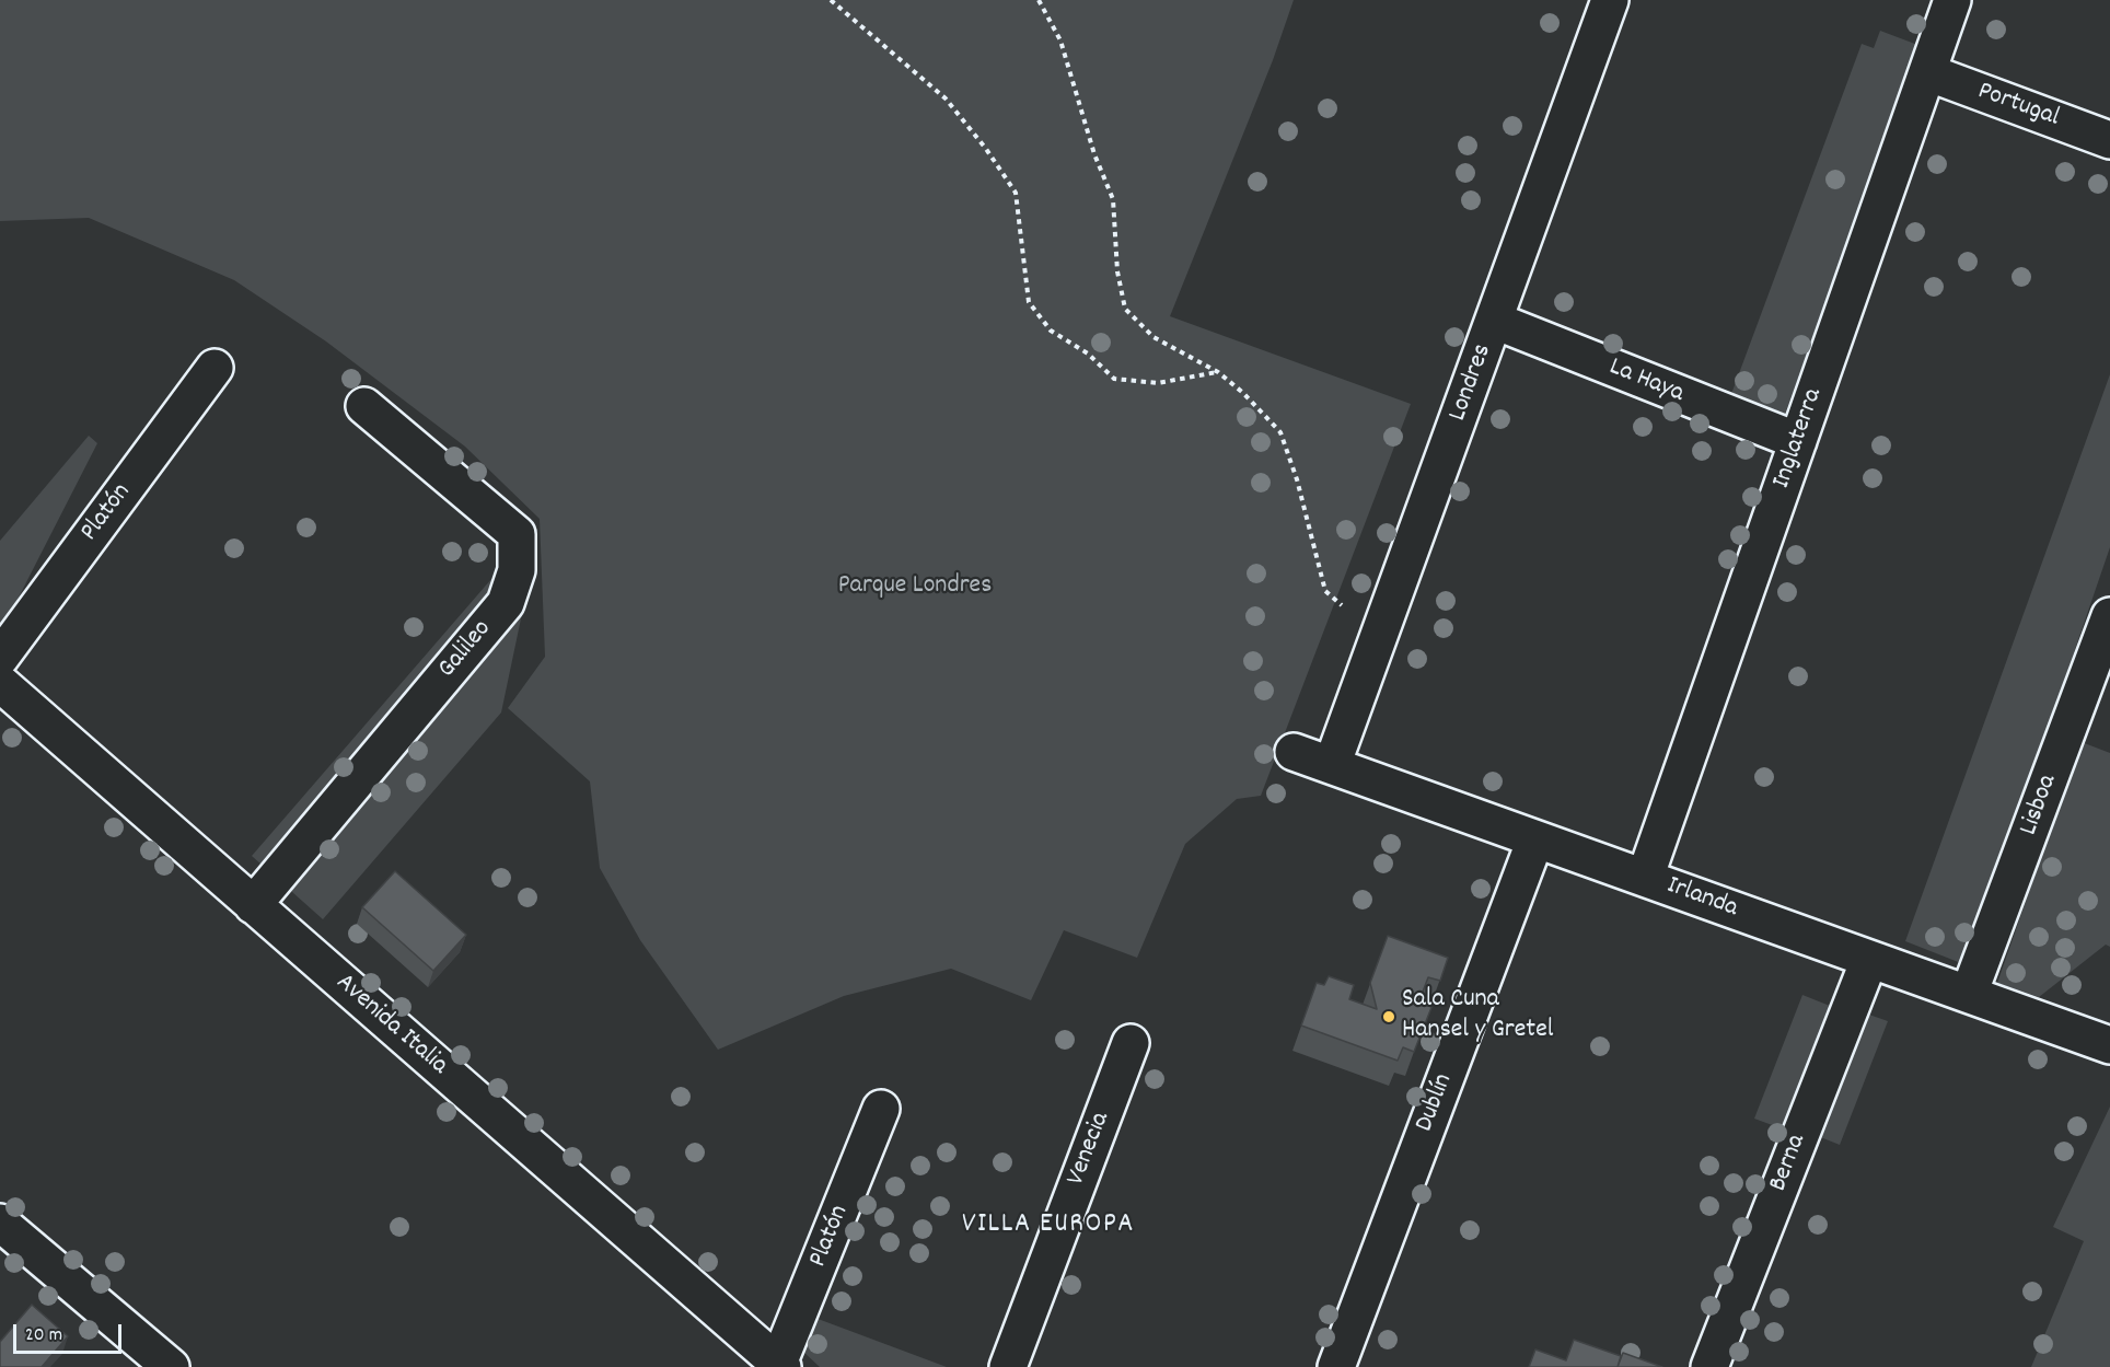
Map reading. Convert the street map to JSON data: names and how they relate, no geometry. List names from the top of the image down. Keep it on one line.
{"streets":{"street":["Portugal","La Haya","Londres","Inglaterra","Platón","Galileo","Lisboa","Irlanda","Avenida Italia","Dublín","Venecia","Berna"]},"crossings":[["Portugal","Inglaterra"],["La Haya","Londres"],["La Haya","Inglaterra"],["Londres","Irlanda"],["Inglaterra","Irlanda"],["Platón","Avenida Italia"],["Galileo","Avenida Italia"],["Lisboa","Irlanda"],["Irlanda","Dublín"],["Irlanda","Berna"]],"districts":["VILLA EUROPA"],"parks":["Parque Londres"],"places":["Sala Cuna Hansel y Gretel"],"scale_bar":"20 m"}
